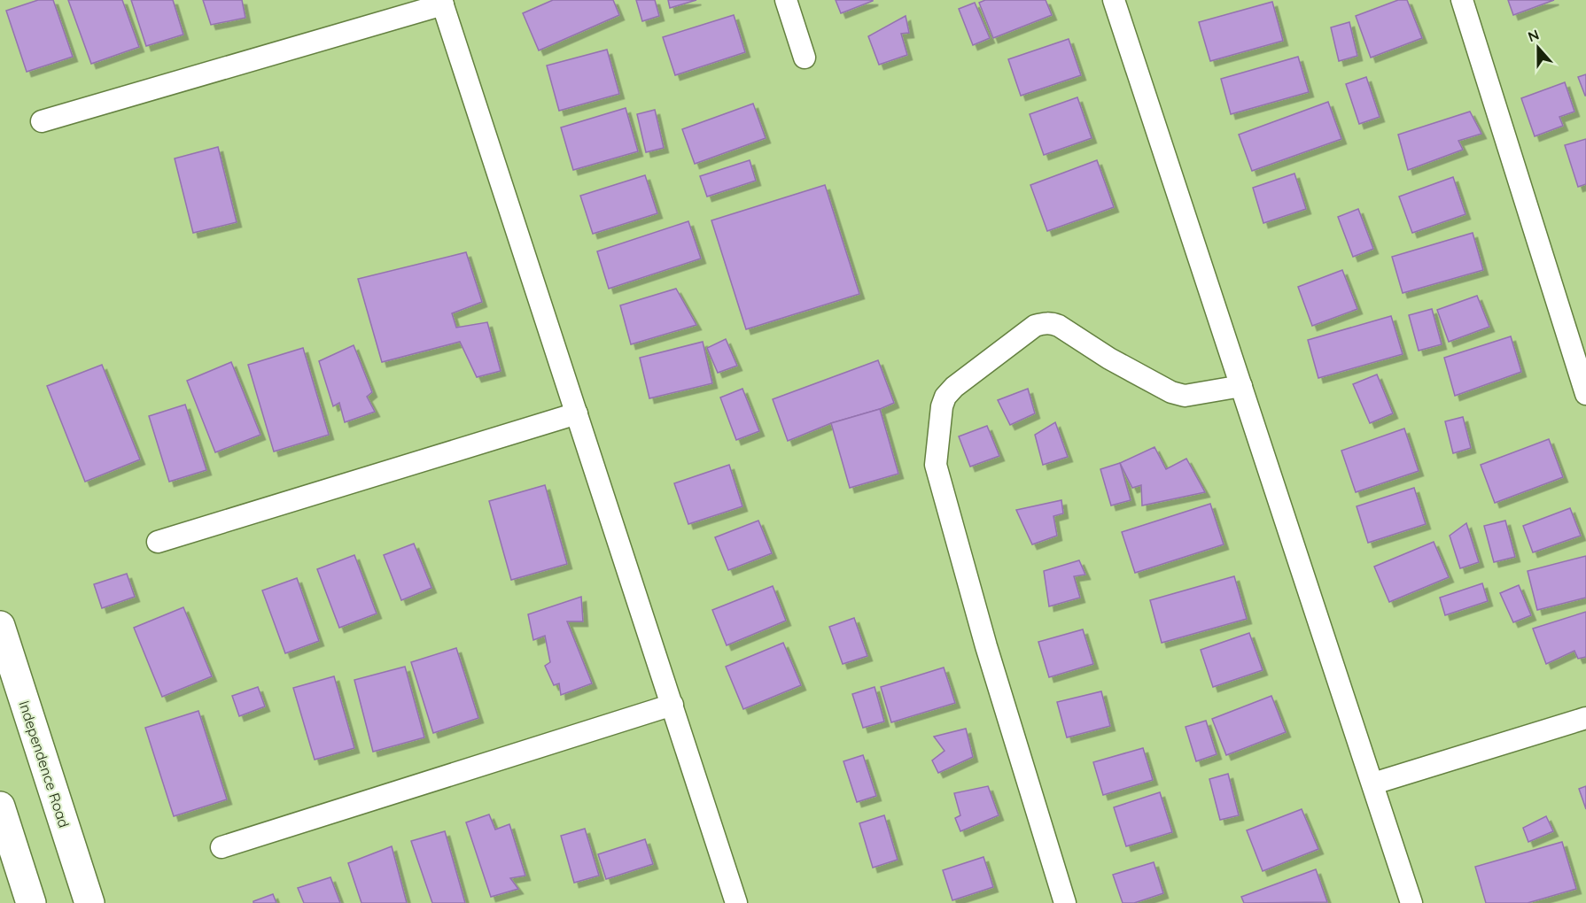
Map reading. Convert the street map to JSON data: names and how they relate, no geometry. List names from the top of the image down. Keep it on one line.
{"streets":{"main road":["Independence Road"]},"north":"top"}
